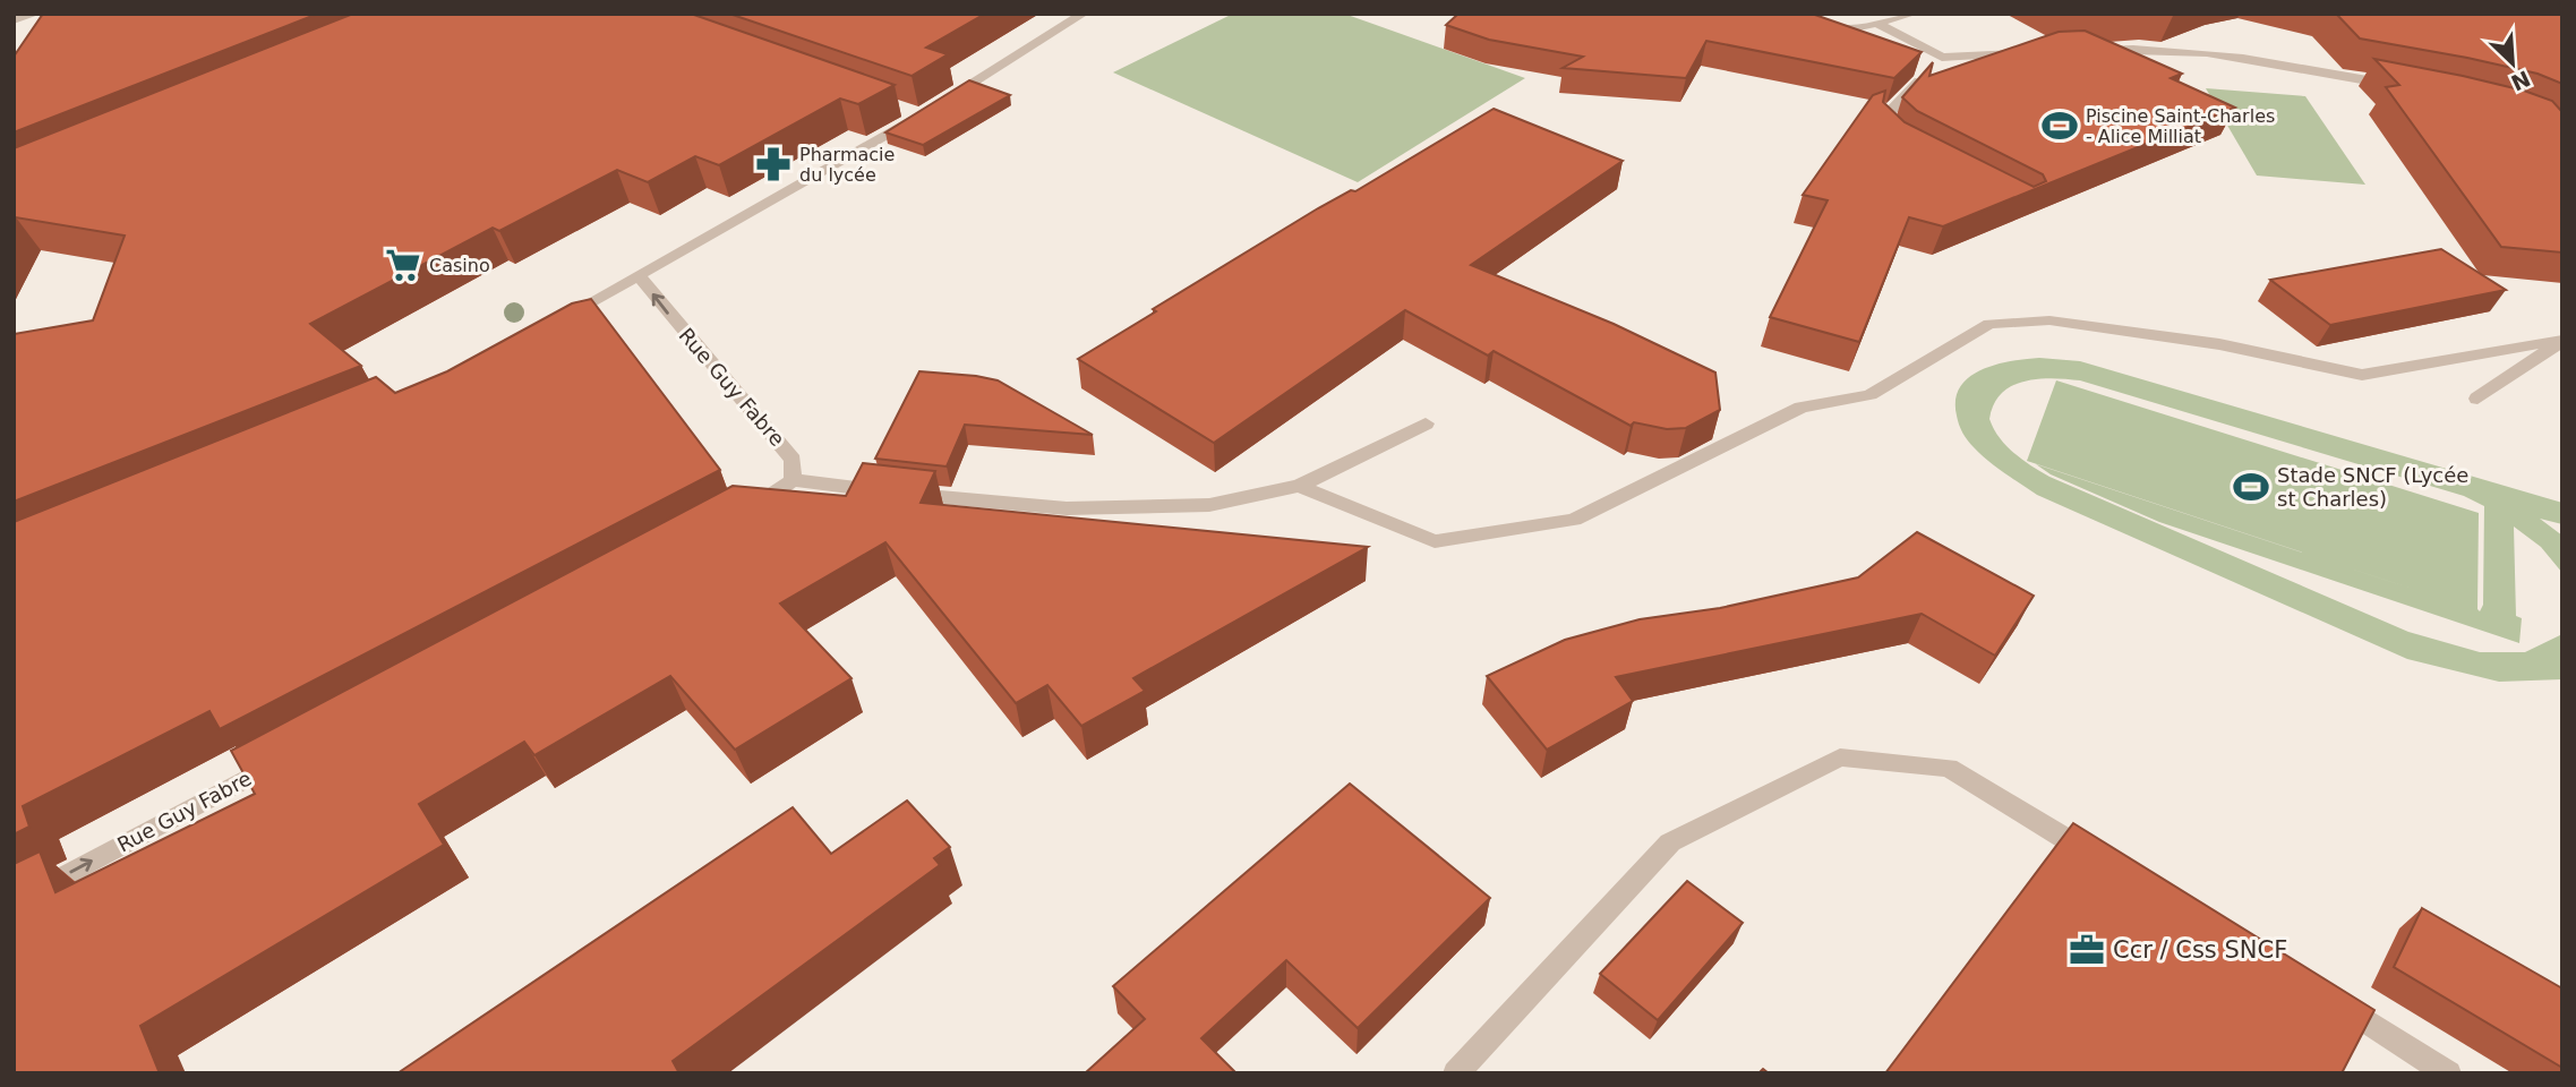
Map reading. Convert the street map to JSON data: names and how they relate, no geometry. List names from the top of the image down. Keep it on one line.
{"streets":{"street":["Rue Guy Fabre"]},"places":{"sports":["Piscine Saint-Charles - Alice Milliat","Stade SNCF (Lycée st Charles)"],"pharmacy":["Pharmacie du lycée"],"supermarket":["Casino"],"office":["Ccr / Css SNCF"]},"north":"bottom right"}
